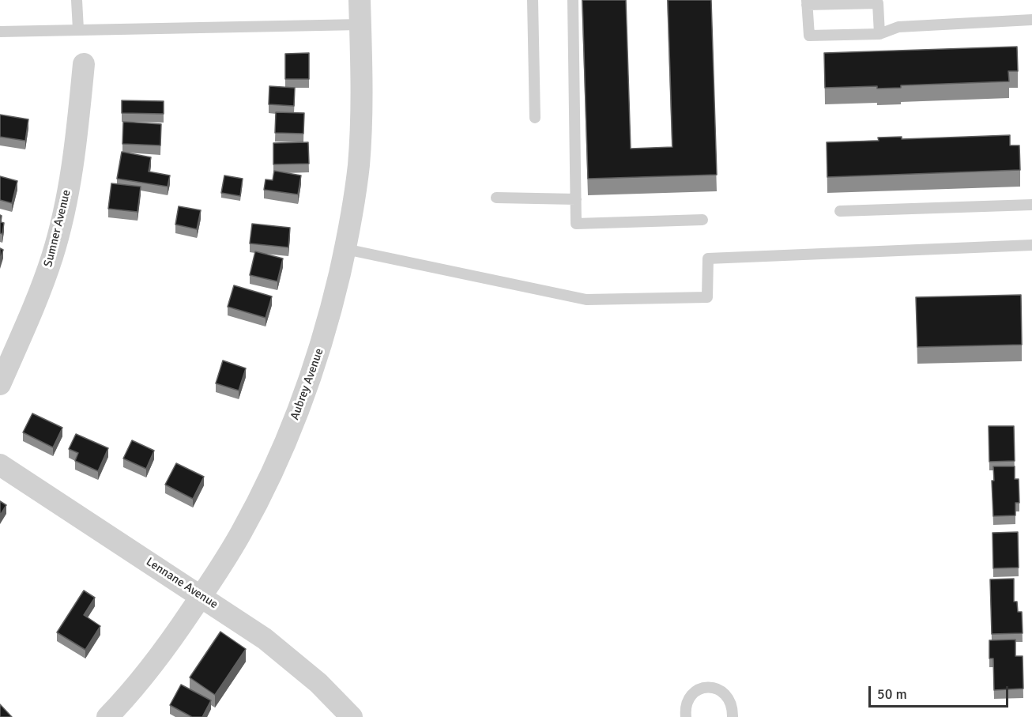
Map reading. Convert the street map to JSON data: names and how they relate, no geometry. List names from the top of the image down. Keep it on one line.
{"streets":{"street":["Sumner Avenue","Aubrey Avenue","Lennane Avenue"]},"crossings":[["Aubrey Avenue","Lennane Avenue"]],"scale_bar":"50 m"}
